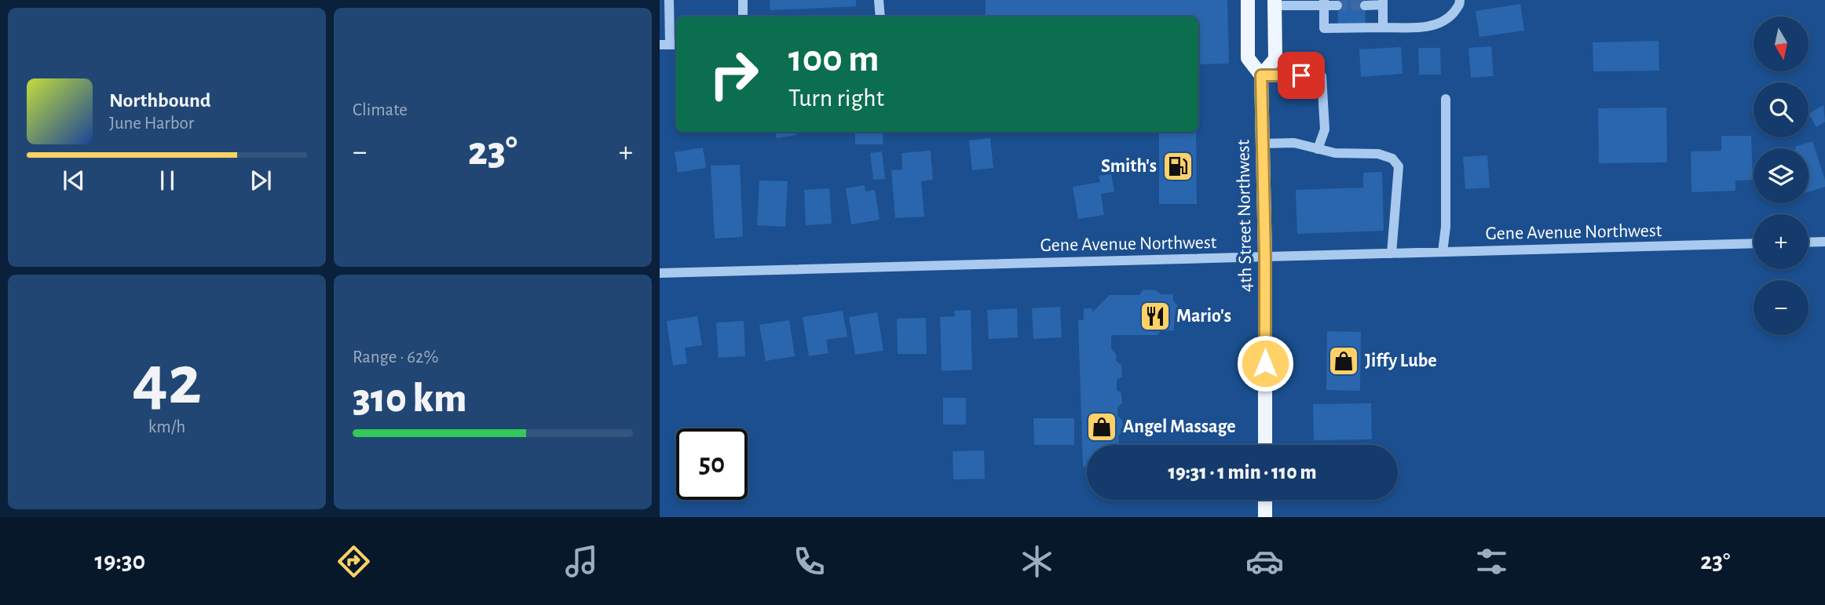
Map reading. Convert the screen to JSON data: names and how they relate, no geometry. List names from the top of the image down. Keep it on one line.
{"streets":{"main road":["4th Street Northwest"],"street":["Gene Avenue Northwest"]},"crossings":[["4th Street Northwest","Gene Avenue Northwest"]],"places":{"fuel station":["Smith's"],"restaurant":["Mario's"],"shop":["Jiffy Lube","Angel Massage"]},"north":"bottom","page":{"tile":["Climate",["42","km/h"],["Range · 62%","310 km"]],"map_buttons":["+","−"],"turn":["100 m","Turn right"],"song":["Northbound","June Harbor"],"heat":["−","23°","+"],"limit":"50","trip":"19:31 · 1 min · 110 m","tabs":["19:30","23°"]}}
